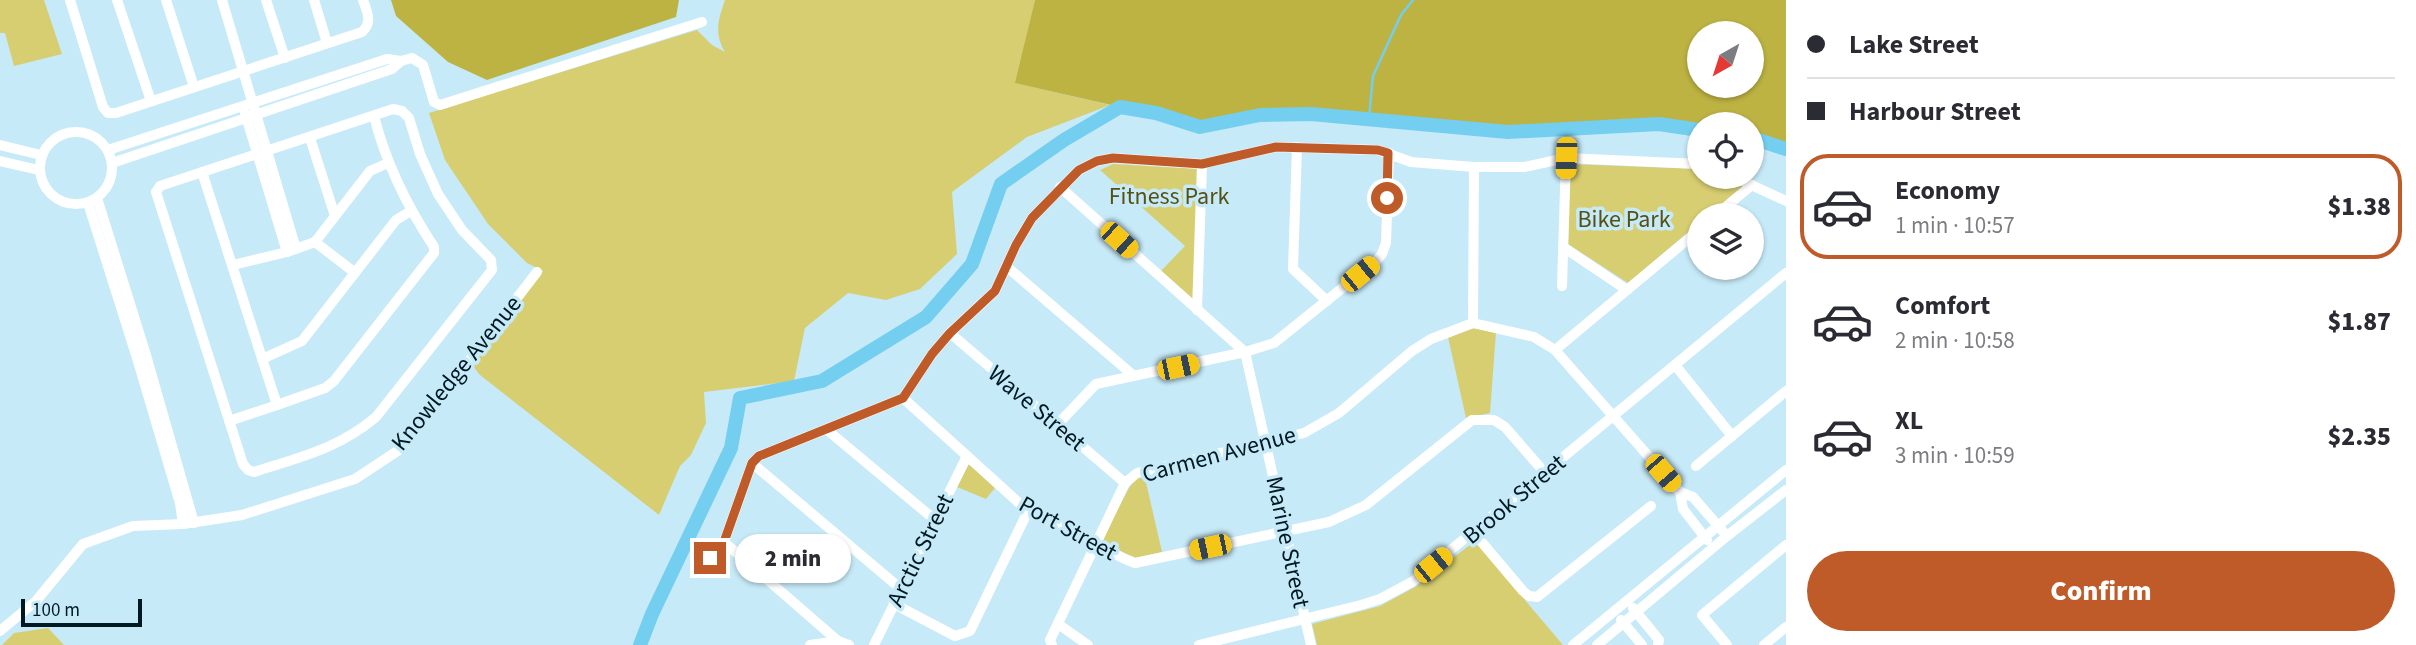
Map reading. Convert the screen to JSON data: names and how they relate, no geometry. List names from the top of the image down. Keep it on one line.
{"streets":{"street":["Knowledge Avenue","Wave Street","Carmen Avenue","Brook Street","Port Street","Marine Street","Arctic Street"]},"crossings":[["Wave Street","Carmen Avenue"],["Carmen Avenue","Port Street"],["Carmen Avenue","Marine Street"],["Brook Street","Port Street"],["Brook Street","Marine Street"],["Port Street","Marine Street"],["Port Street","Arctic Street"]],"parks":["Fitness Park","Bike Park"],"scale_bar":"100 m","north":"bottom left","page":{"banner":["Lake Street","Harbour Street"],"list":[{"name":"Economy","note":"1 min · 10:57","value":"$1.38"},{"name":"Comfort","note":"2 min · 10:58","value":"$1.87"},{"name":"XL","note":"3 min · 10:59","value":"$2.35"}],"bubble":"2 min","buttons":"Confirm","scale":"100 m"}}
